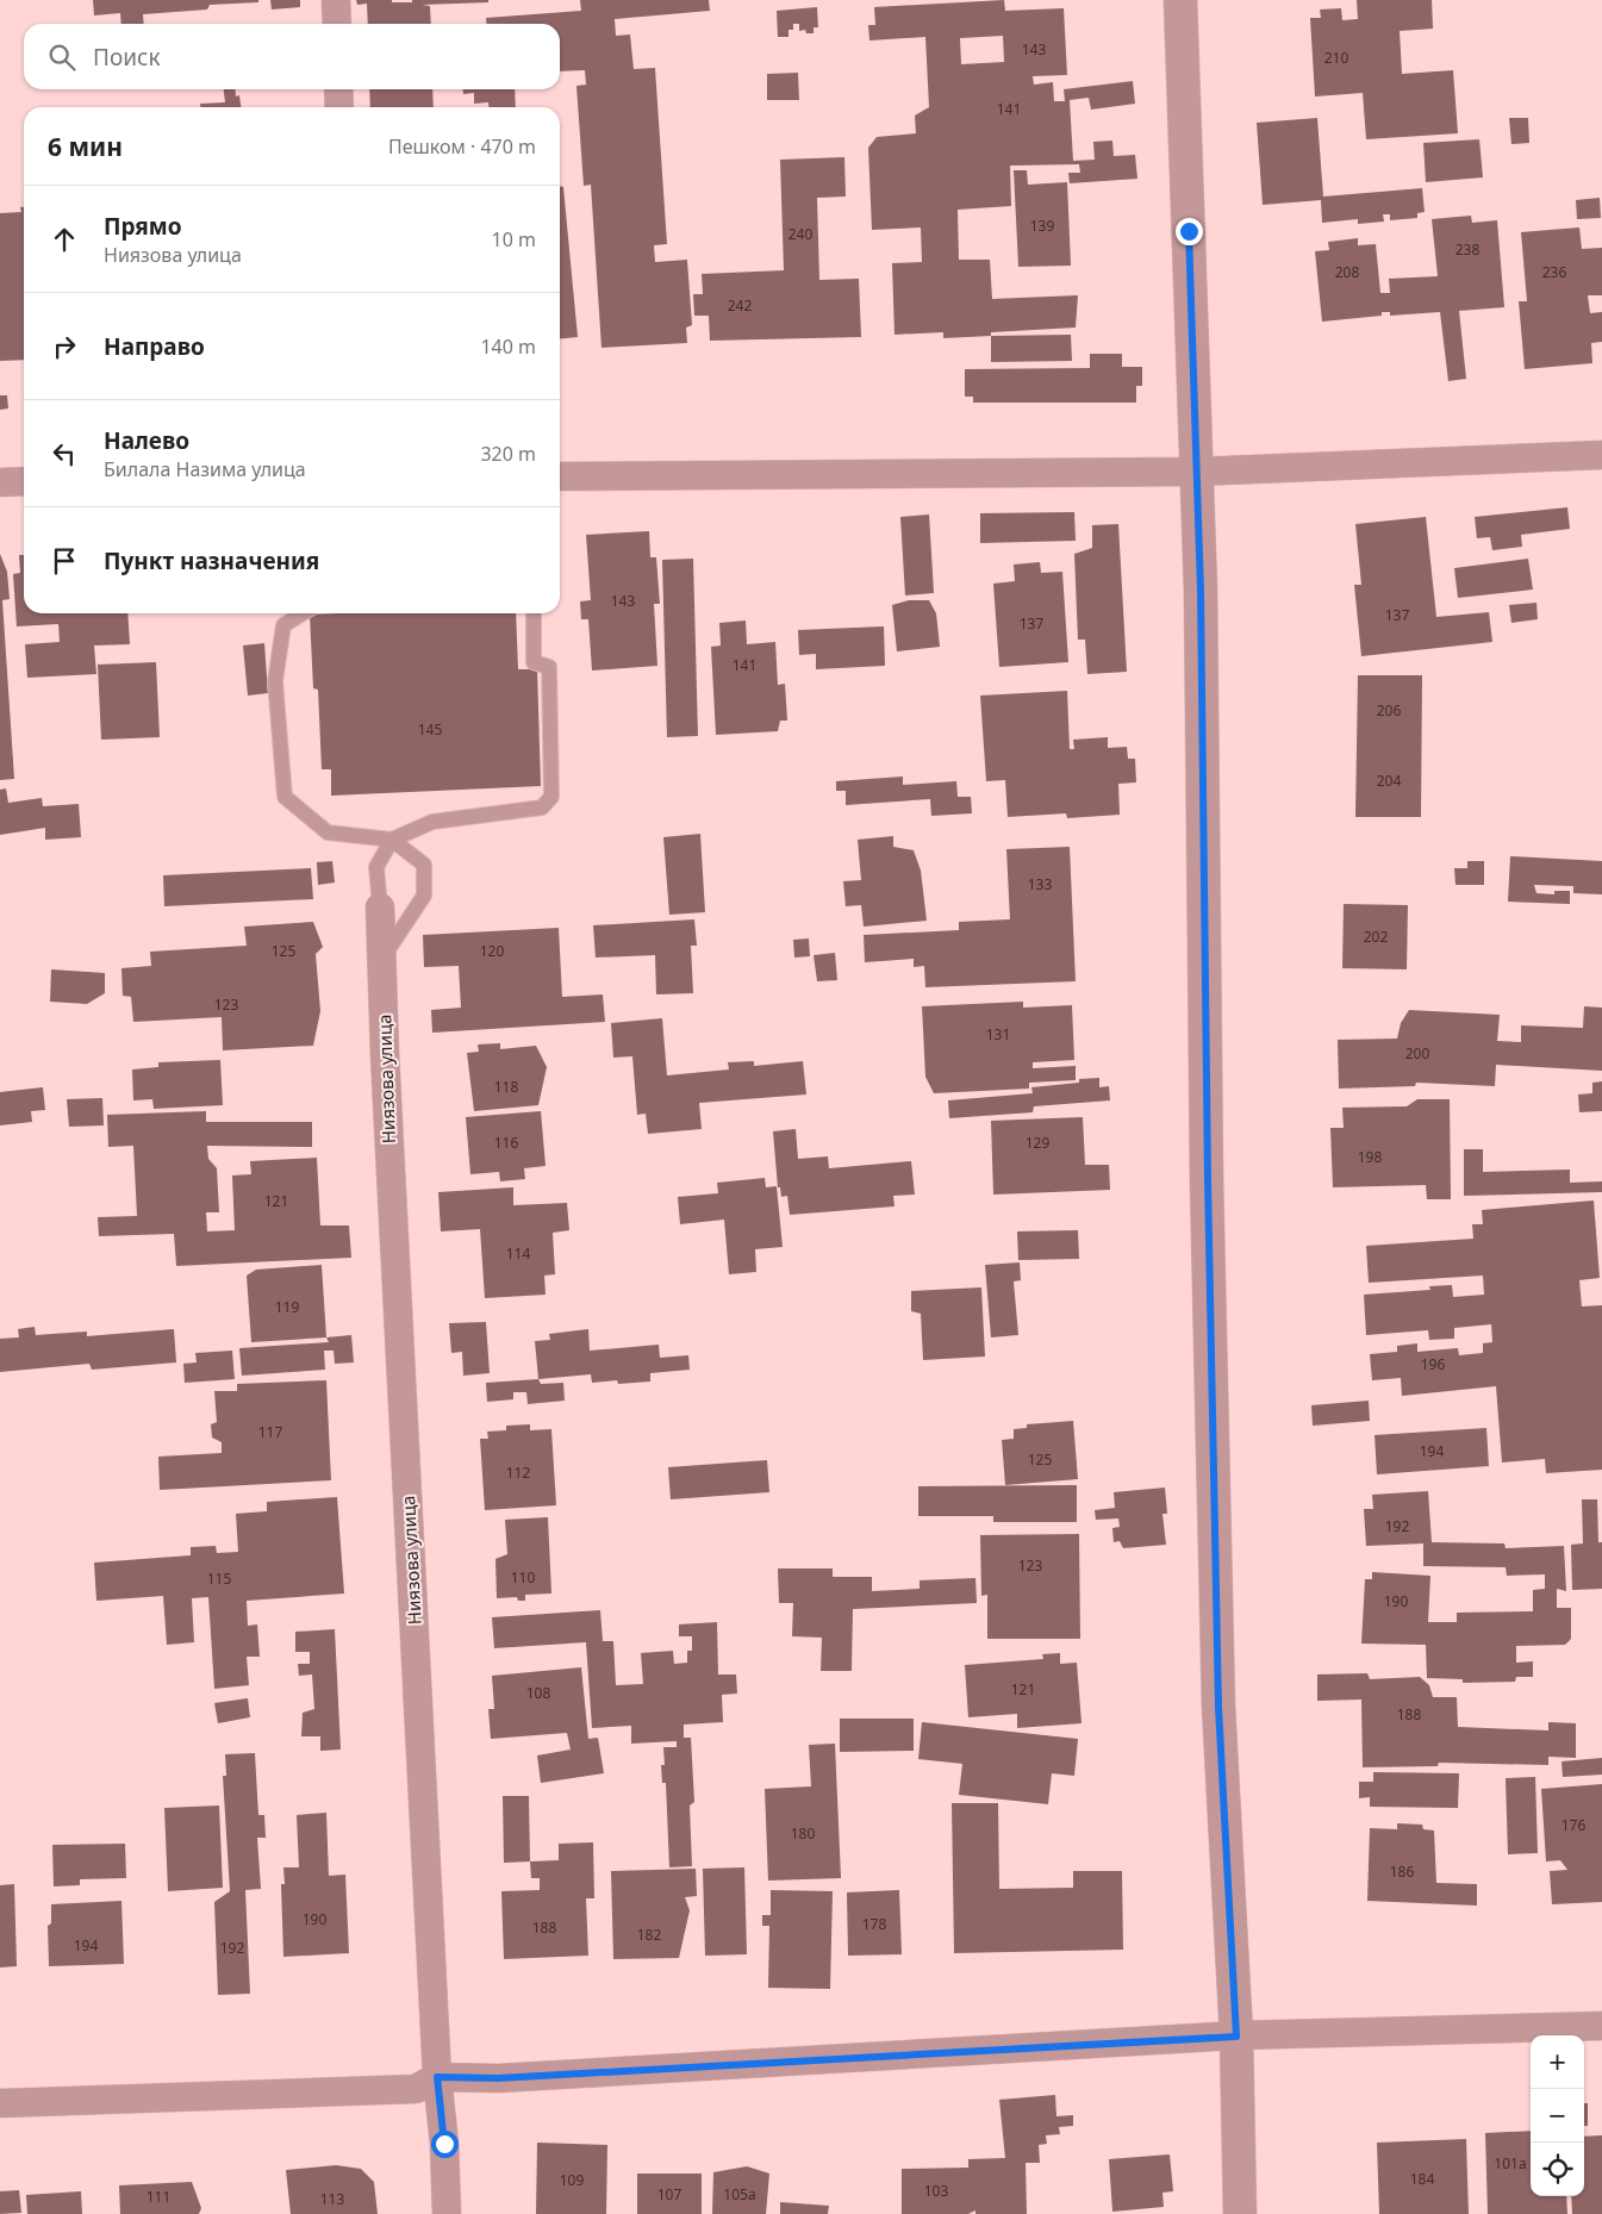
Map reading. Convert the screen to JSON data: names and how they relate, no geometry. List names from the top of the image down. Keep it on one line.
{"streets":{"street":["Ниязова улица"]},"house_numbers":["143","210","141","139","240","238","208","236","242","143","137","137","141","206","145","204","133","202","125","120","123","131","200","118","116","129","198","121","114","119","196","117","194","125","112","192","123","110","115","190","121","108","188","176","180","186","190","178","188","182","194","192","101а","184","109","103","107","105а","111","113"],"page":{"search":"Поиск","heading":["6 мин","Пешком · 470 m"],"list":[["Прямо","Ниязова улица","10 m"],["Направо","140 m"],["Налево","Билала Назима улица","320 m"],"Пункт назначения"],"map_buttons":["+","−"]}}
